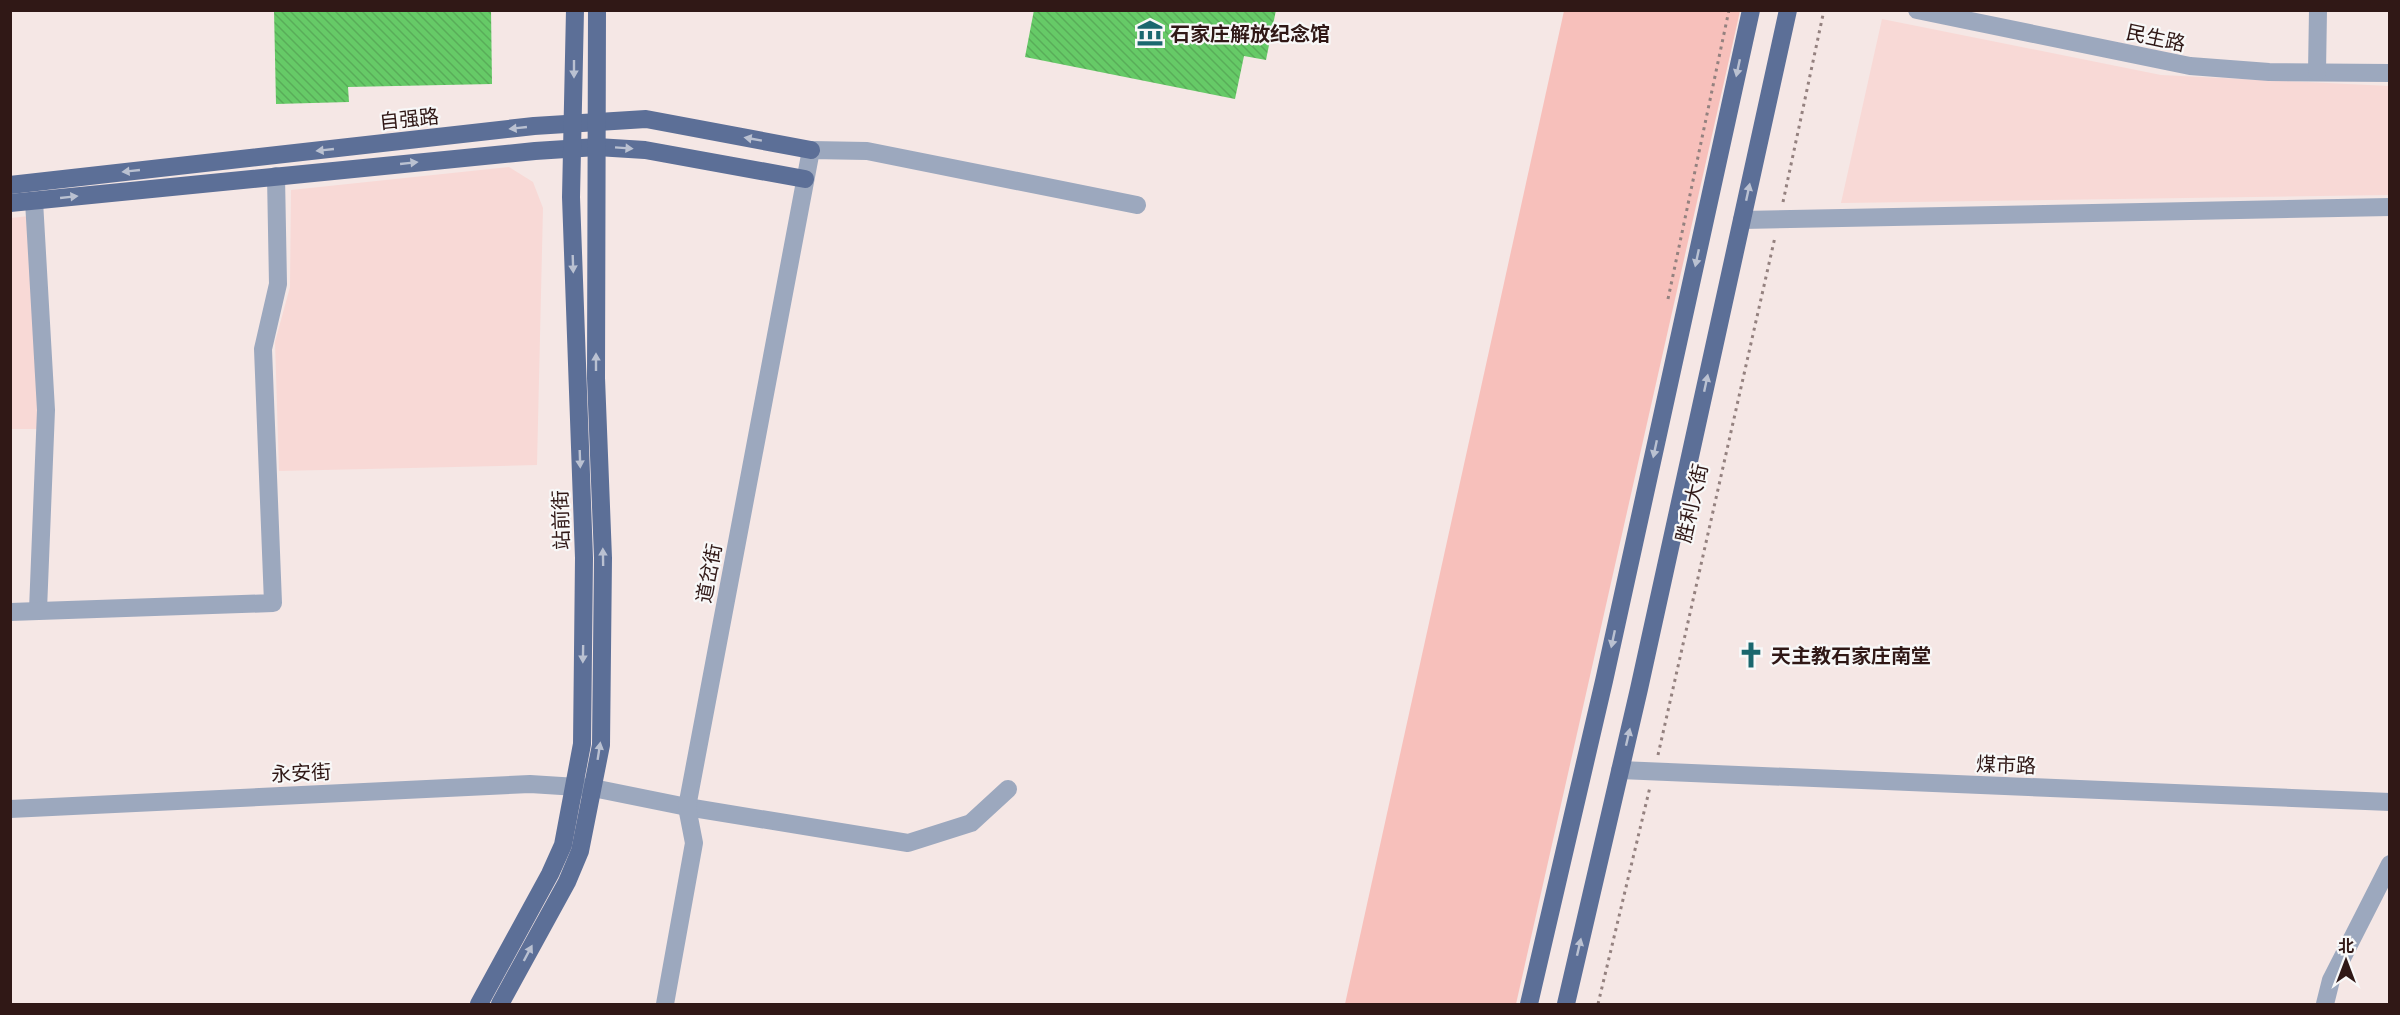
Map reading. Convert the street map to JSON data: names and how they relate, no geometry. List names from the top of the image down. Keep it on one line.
{"streets":{"main road":["自强路","胜利大街","站前街"],"street":["民生路","道岔街","煤市路","永安街"]},"crossings":[["自强路","站前街"],["自强路","道岔街"],["胜利大街","煤市路"],["站前街","永安街"],["道岔街","永安街"]],"places":{"museum":["石家庄解放纪念馆"],"church":["天主教石家庄南堂"]},"north":"top"}
